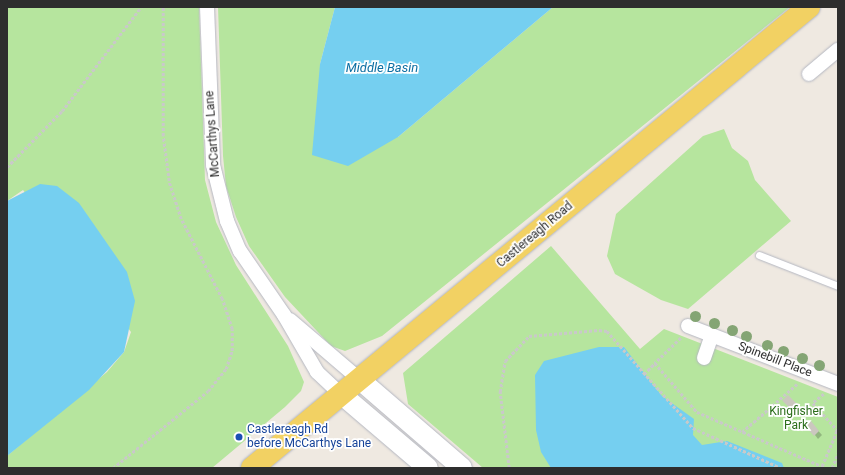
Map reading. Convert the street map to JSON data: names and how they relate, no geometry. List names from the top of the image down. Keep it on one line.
{"streets":{"main road":["Castlereagh Road"],"street":["McCarthys Lane","Spinebill Place"]},"crossings":[["McCarthys Lane","Castlereagh Road"]],"water":["Middle Basin"],"parks":["Kingfisher Park"],"places":["Castlereagh Rd before McCarthys Lane"]}
